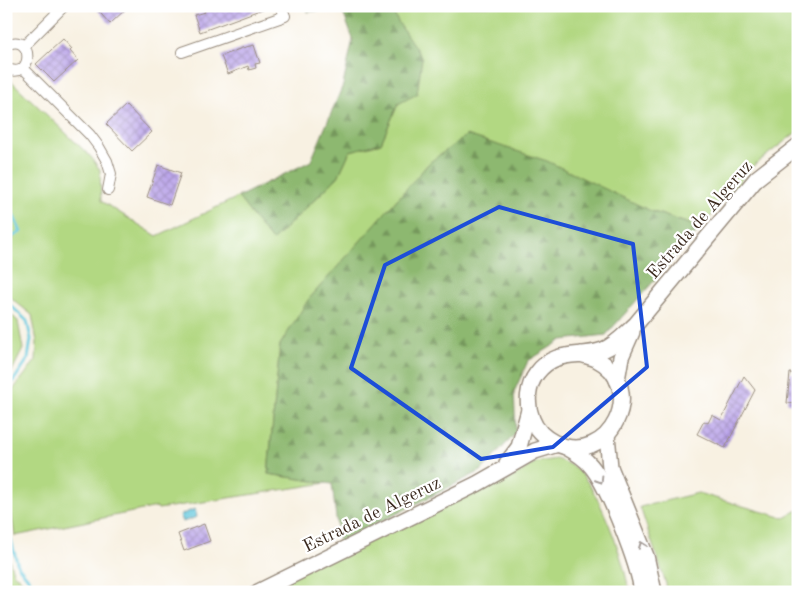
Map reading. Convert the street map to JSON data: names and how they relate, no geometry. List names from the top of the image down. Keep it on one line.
{"streets":{"main road":["Estrada de Algeruz"]}}
